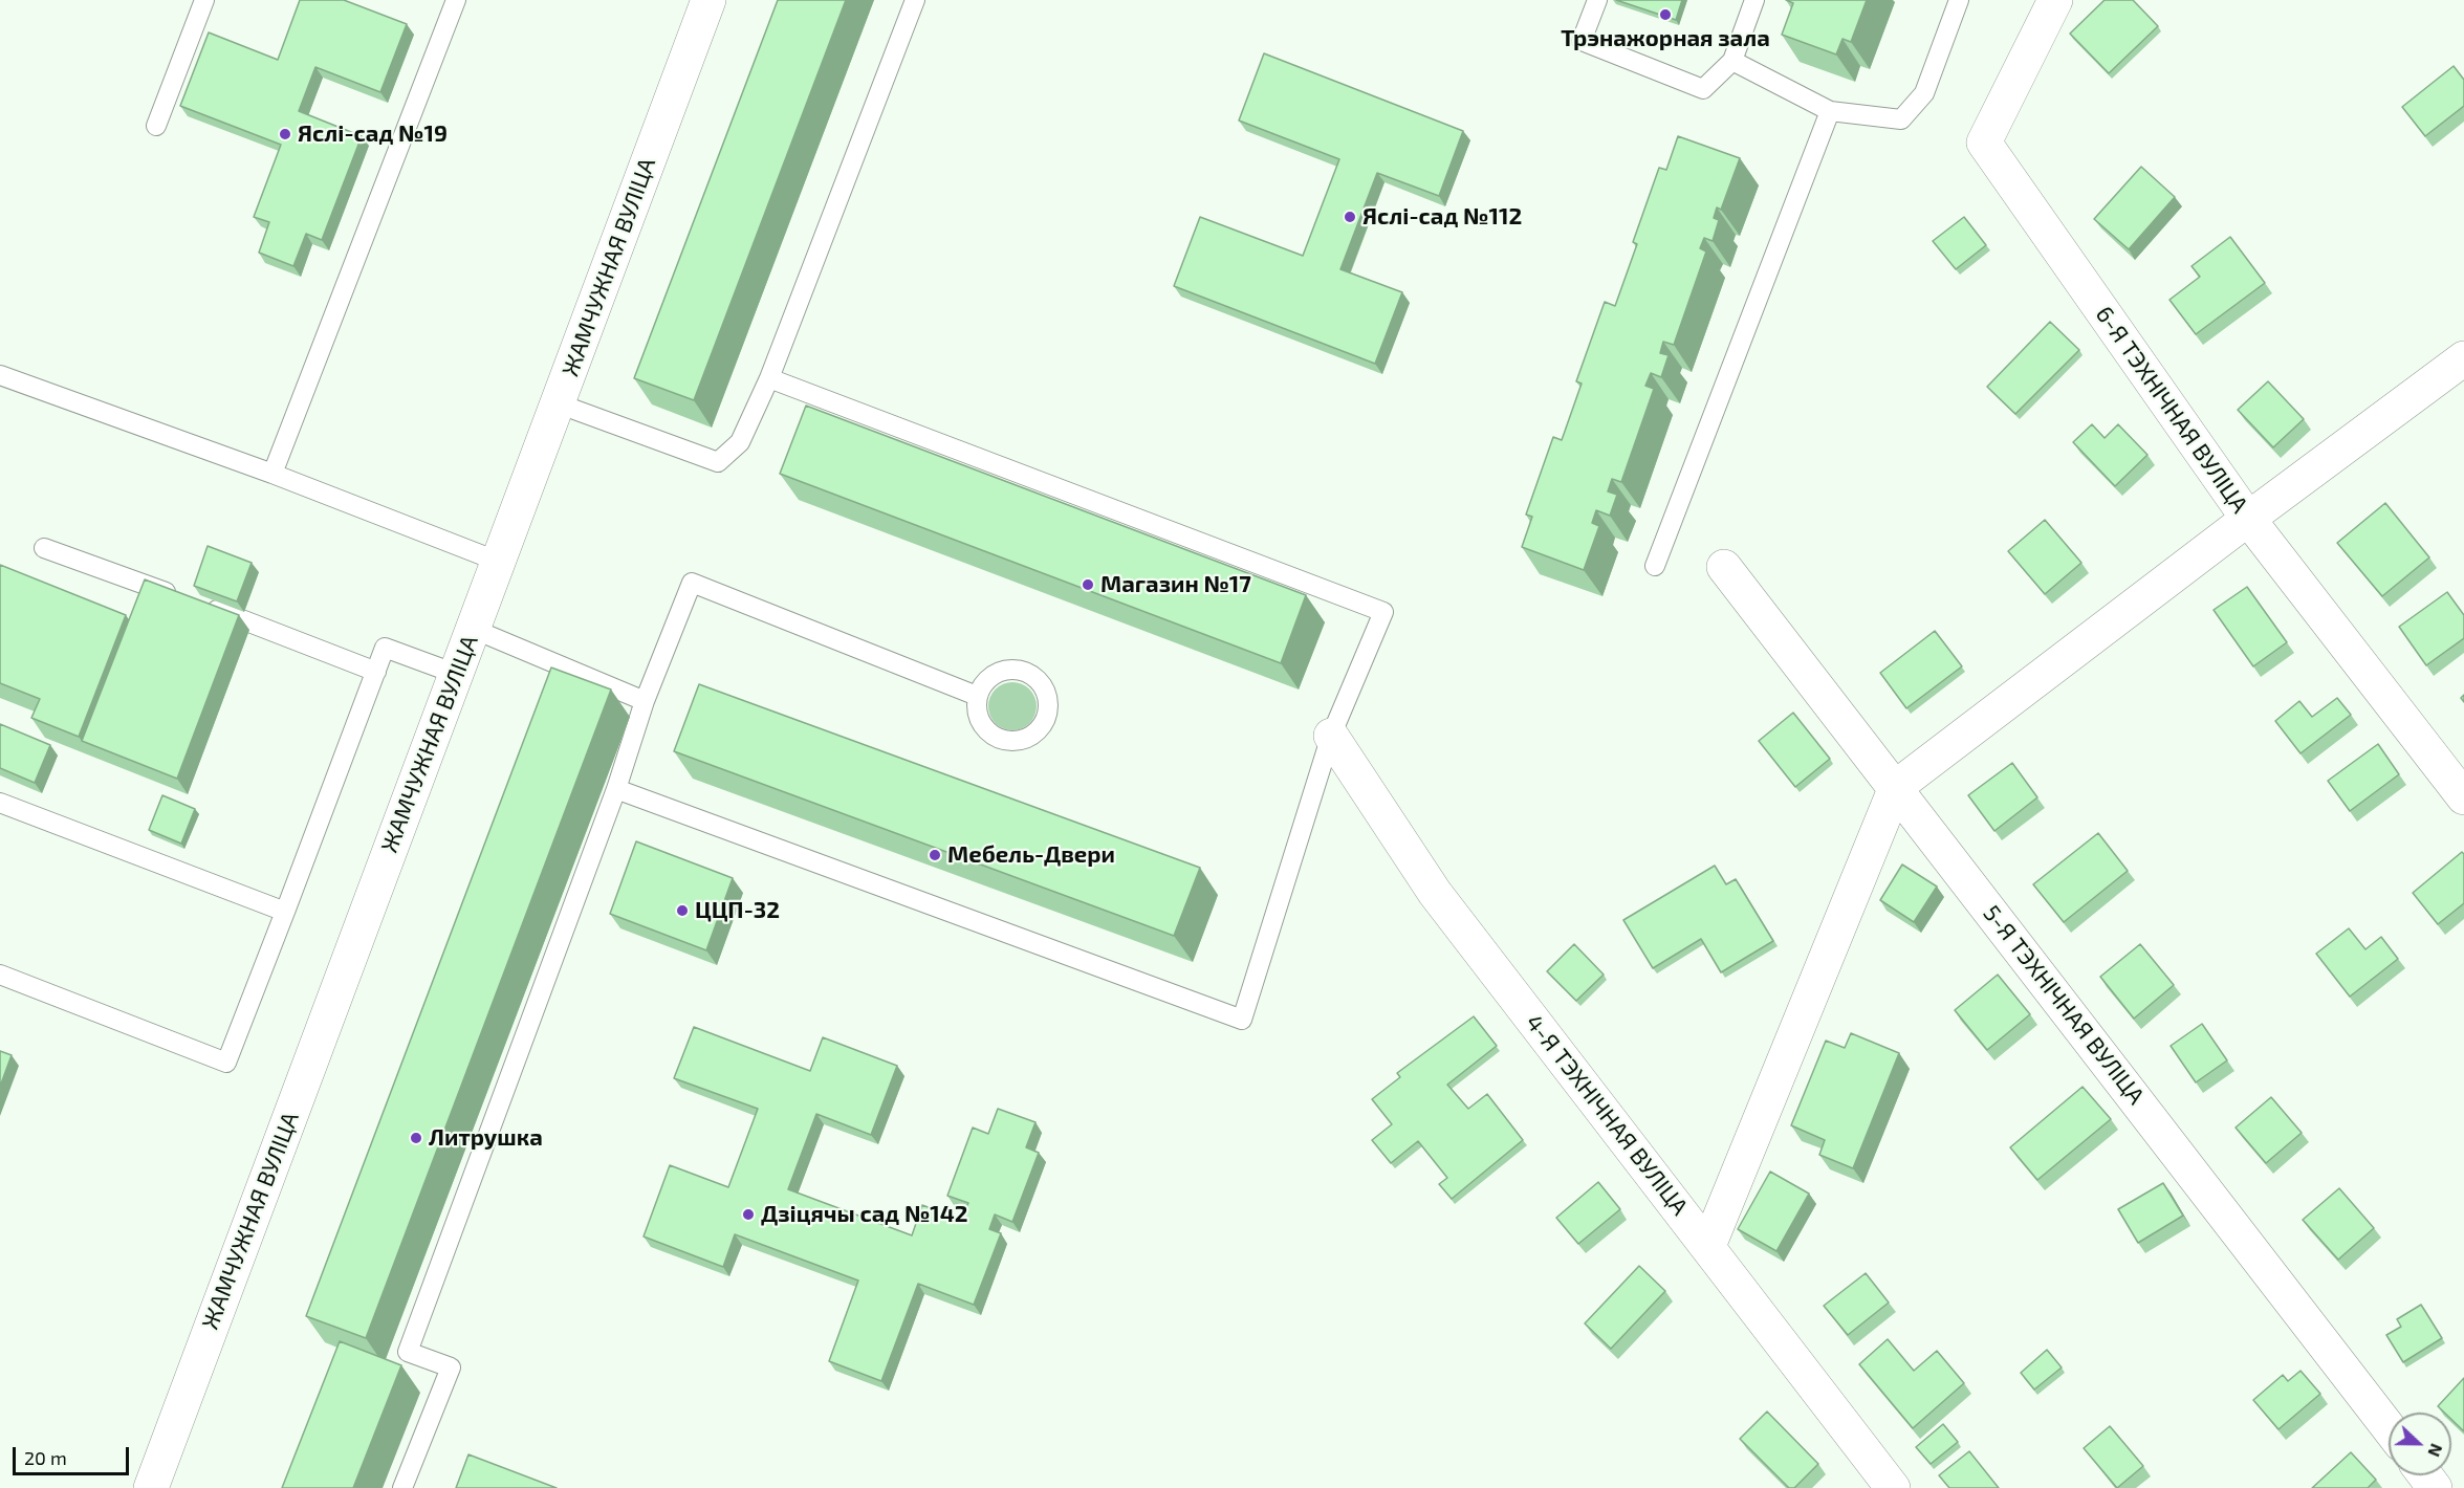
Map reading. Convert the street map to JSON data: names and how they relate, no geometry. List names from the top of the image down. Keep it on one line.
{"streets":{"street":["ЖАМЧУЖНАЯ ВУЛІЦА","6-Я ТЭХНІЧНАЯ ВУЛІЦА","5-Я ТЭХНІЧНАЯ ВУЛІЦА","4-Я ТЭХНІЧНАЯ ВУЛІЦА"]},"places":["Трэнажорная зала","Яслі-сад №19","Яслі-сад №112","Магазин №17","Мебель-Двери","ЦЦП-32","Литрушка","Дзіцячы сад №142"],"scale_bar":"20 m","north":"right"}
